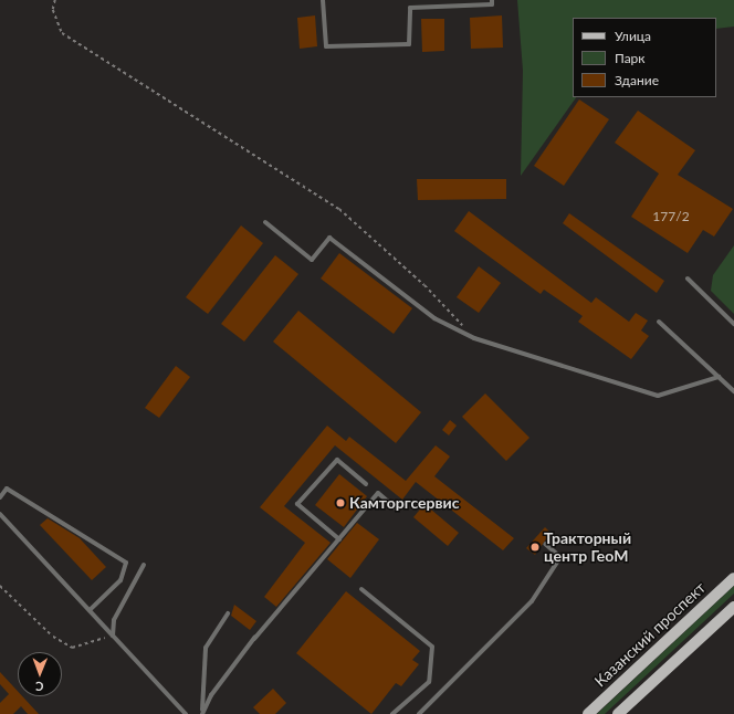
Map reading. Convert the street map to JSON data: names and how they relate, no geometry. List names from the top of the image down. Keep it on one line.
{"streets":{"main road":["Казанский проспект"]},"places":["Камторгсервис","Тракторный центр ГеоМ"],"house_numbers":["177/2"],"legend":["Улица","Парк","Здание"],"north":"bottom"}
